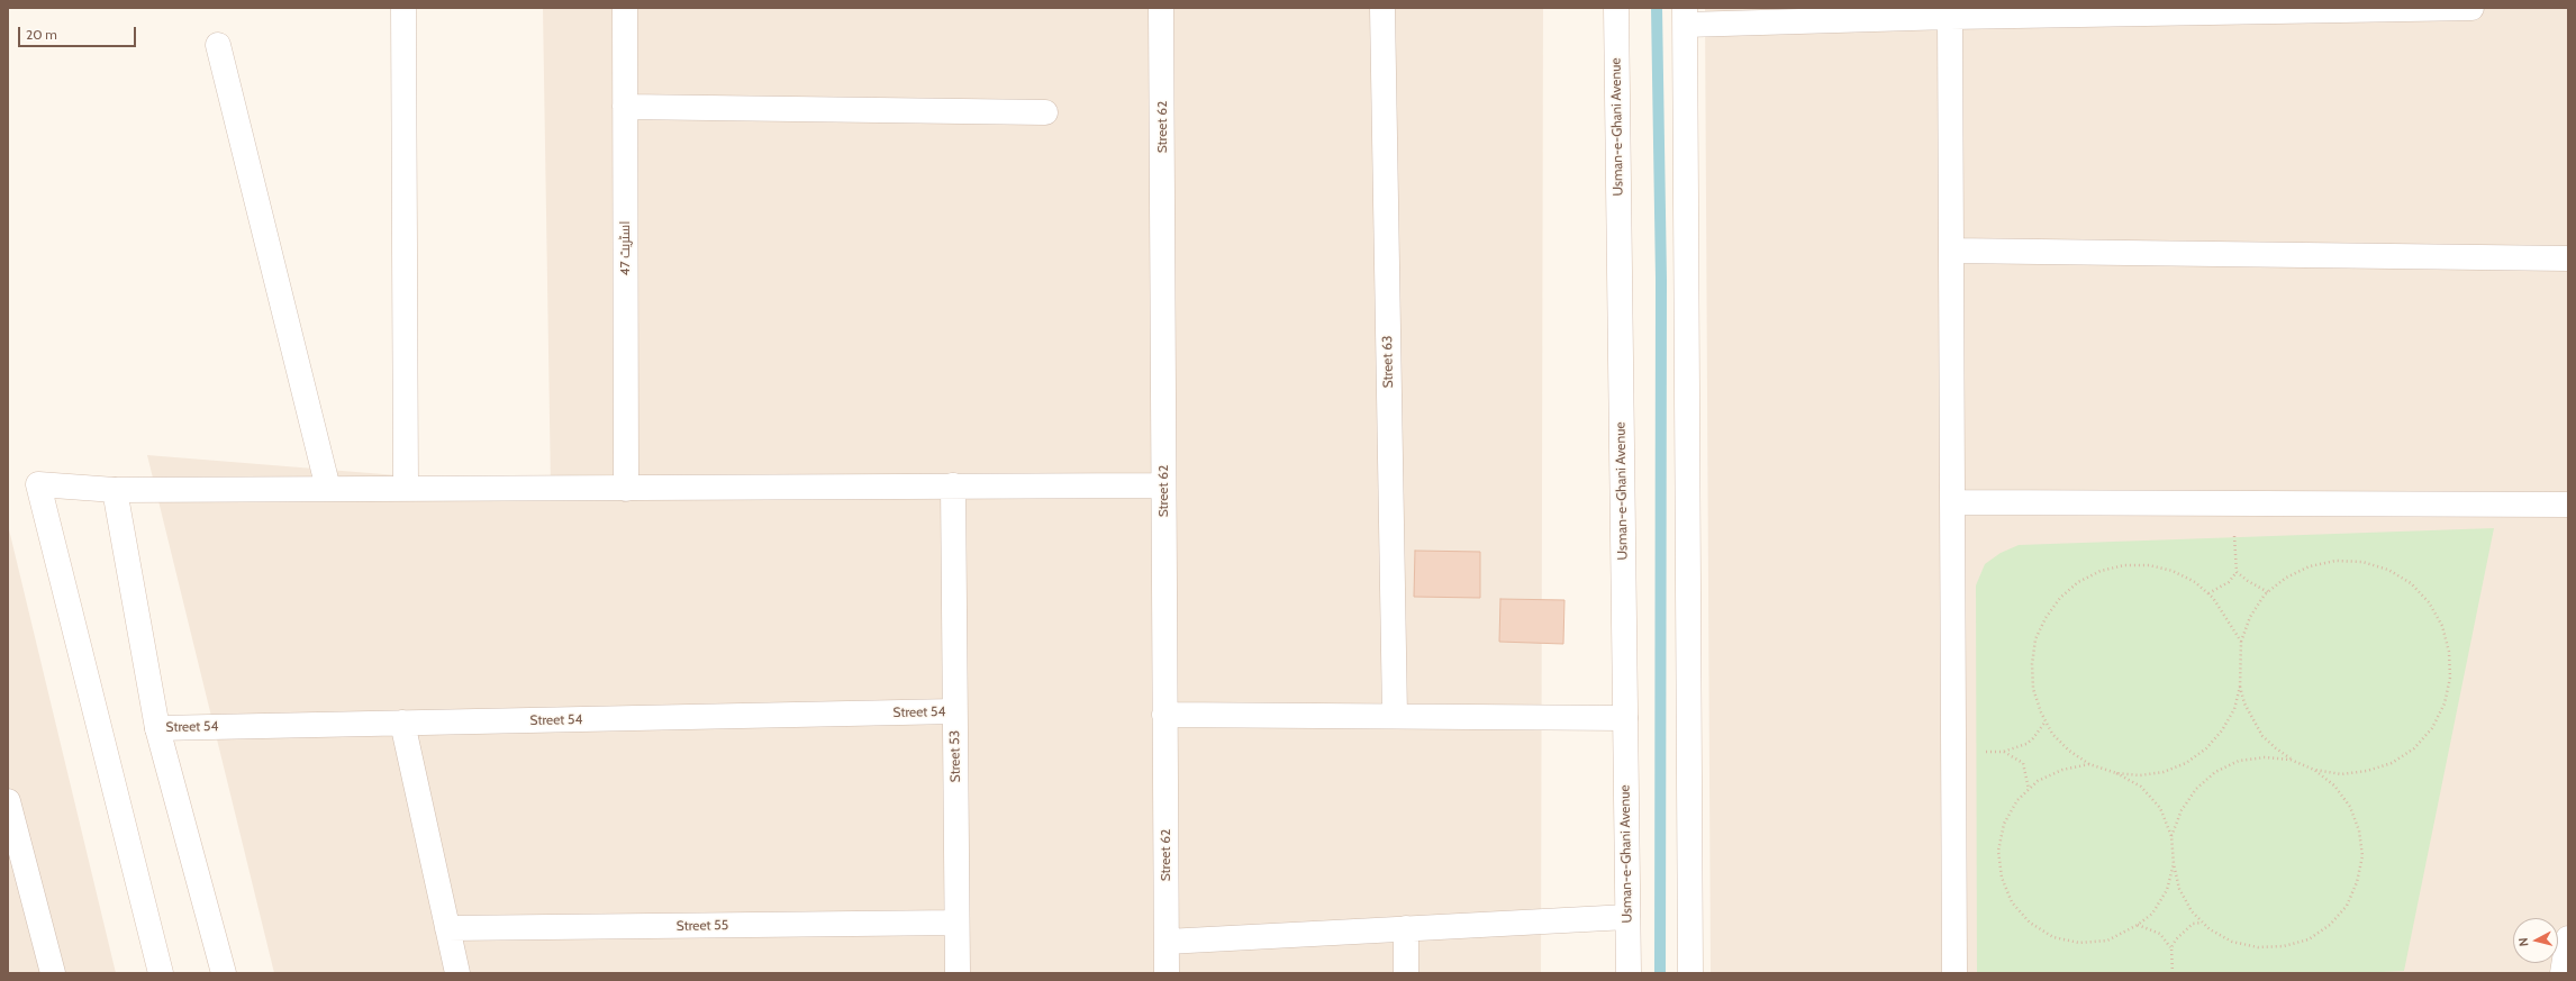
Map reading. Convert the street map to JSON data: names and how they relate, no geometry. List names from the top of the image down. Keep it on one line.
{"streets":{"street":["Street 62","Usman-e-Ghani Avenue","اسٹریٹ 47","Street 63","Street 54","Street 53","Street 55"]},"crossings":[["Street 54","Street 53"],["Street 53","Street 55"]],"scale_bar":"20 m","north":"left"}
